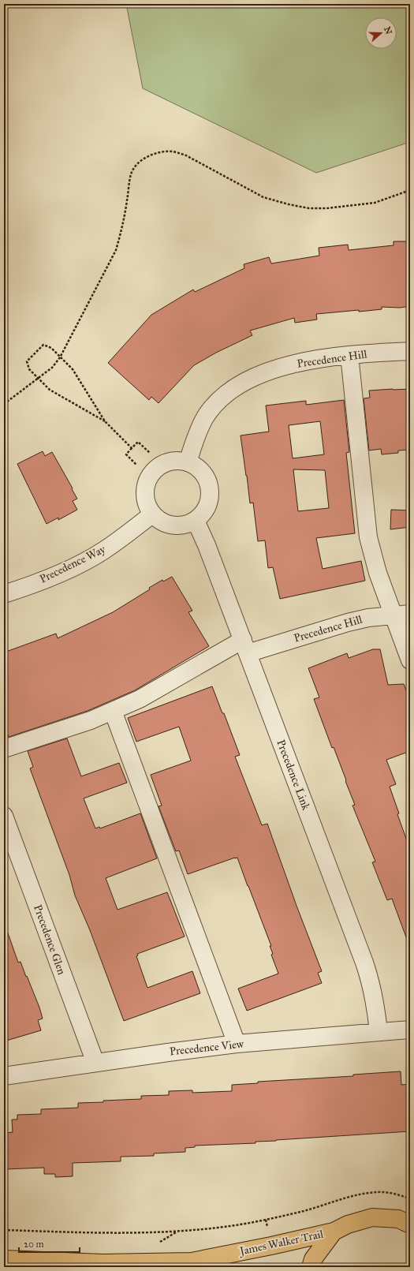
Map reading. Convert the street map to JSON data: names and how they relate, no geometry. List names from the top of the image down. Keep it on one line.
{"streets":{"main road":["James Walker Trail"],"street":["Precedence Hill","Precedence Way","Precedence Link","Precedence Glen","Precedence View"]},"crossings":[["Precedence Hill","Precedence Way"],["Precedence Hill","Precedence Link"],["Precedence Way","Precedence Link"],["Precedence Link","Precedence View"],["Precedence Glen","Precedence View"]],"scale_bar":"20 m","north":"right"}
